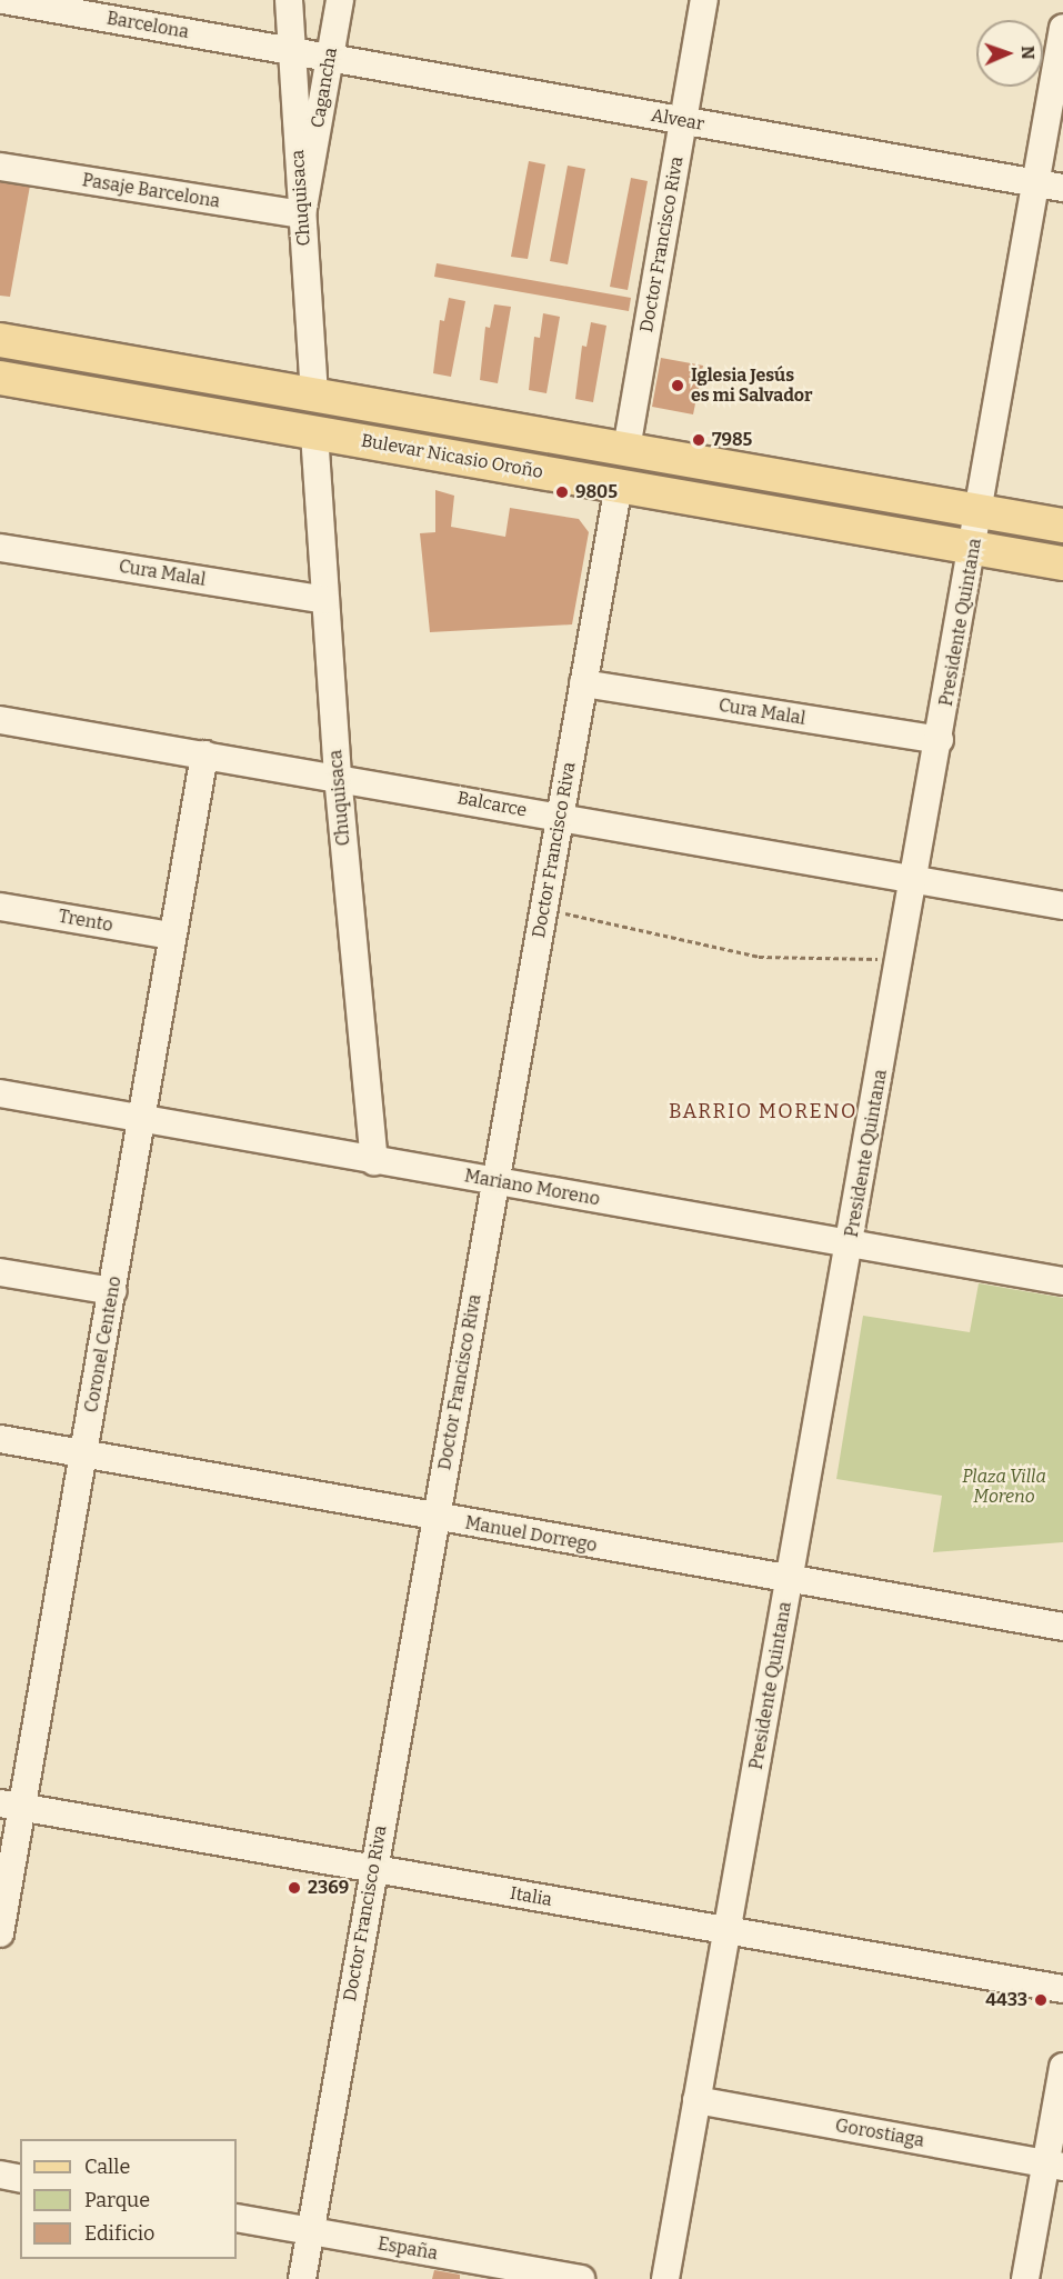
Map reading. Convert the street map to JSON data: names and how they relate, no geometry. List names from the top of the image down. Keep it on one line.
{"streets":{"main road":["Bulevar Nicasio Oroño"],"street":["Barcelona","Cagancha","Alvear","Pasaje Barcelona","Chuquisaca","Doctor Francisco Riva","Cura Malal","Presidente Quintana","Balcarce","Trento","Mariano Moreno","Coronel Centeno","Manuel Dorrego","Italia","Gorostiaga","España"]},"crossings":[["Barcelona","Alvear"],["Barcelona","Chuquisaca"],["Cagancha","Alvear"],["Cagancha","Pasaje Barcelona"],["Cagancha","Chuquisaca"],["Alvear","Chuquisaca"],["Alvear","Doctor Francisco Riva"],["Alvear","Presidente Quintana"],["Pasaje Barcelona","Chuquisaca"],["Chuquisaca","Bulevar Nicasio Oroño"],["Chuquisaca","Cura Malal"],["Chuquisaca","Balcarce"],["Chuquisaca","Mariano Moreno"],["Doctor Francisco Riva","Bulevar Nicasio Oroño"],["Doctor Francisco Riva","Cura Malal"],["Doctor Francisco Riva","Balcarce"],["Doctor Francisco Riva","Mariano Moreno"],["Doctor Francisco Riva","Manuel Dorrego"],["Doctor Francisco Riva","Italia"],["Doctor Francisco Riva","España"],["Bulevar Nicasio Oroño","Presidente Quintana"],["Cura Malal","Presidente Quintana"],["Presidente Quintana","Balcarce"],["Presidente Quintana","Mariano Moreno"],["Presidente Quintana","Manuel Dorrego"],["Presidente Quintana","Italia"],["Presidente Quintana","Gorostiaga"],["Balcarce","Coronel Centeno"],["Trento","Coronel Centeno"],["Mariano Moreno","Coronel Centeno"],["Coronel Centeno","Manuel Dorrego"],["Coronel Centeno","Italia"]],"districts":["BARRIO MORENO"],"parks":["Plaza Villa Moreno"],"places":["Iglesia Jesús es mi Salvador","7985","9805","2369","4433"],"legend":["Calle","Parque","Edificio"],"north":"right"}
